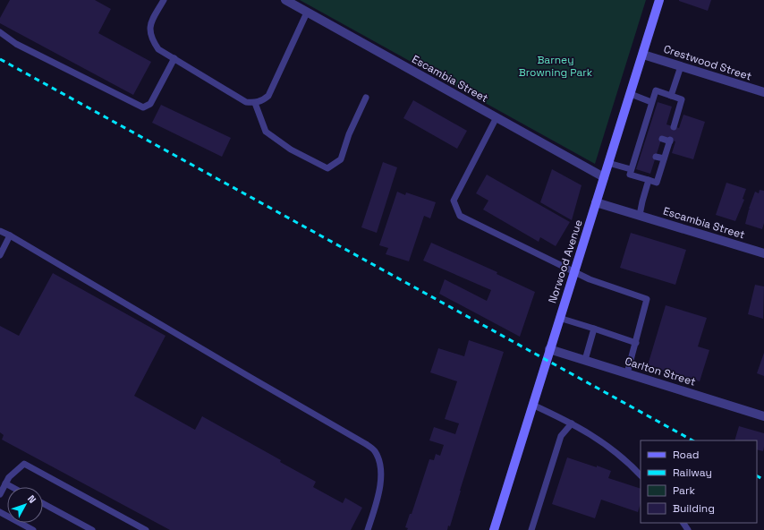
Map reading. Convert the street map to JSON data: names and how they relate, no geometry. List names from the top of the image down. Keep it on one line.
{"streets":{"main road":["Norwood Avenue"],"street":["Crestwood Street","Escambia Street","Carlton Street"]},"crossings":[["Crestwood Street","Norwood Avenue"],["Escambia Street","Norwood Avenue"],["Norwood Avenue","Carlton Street"]],"parks":["Barney Browning Park"],"legend":["Road","Railway","Park","Building"],"north":"top right"}
